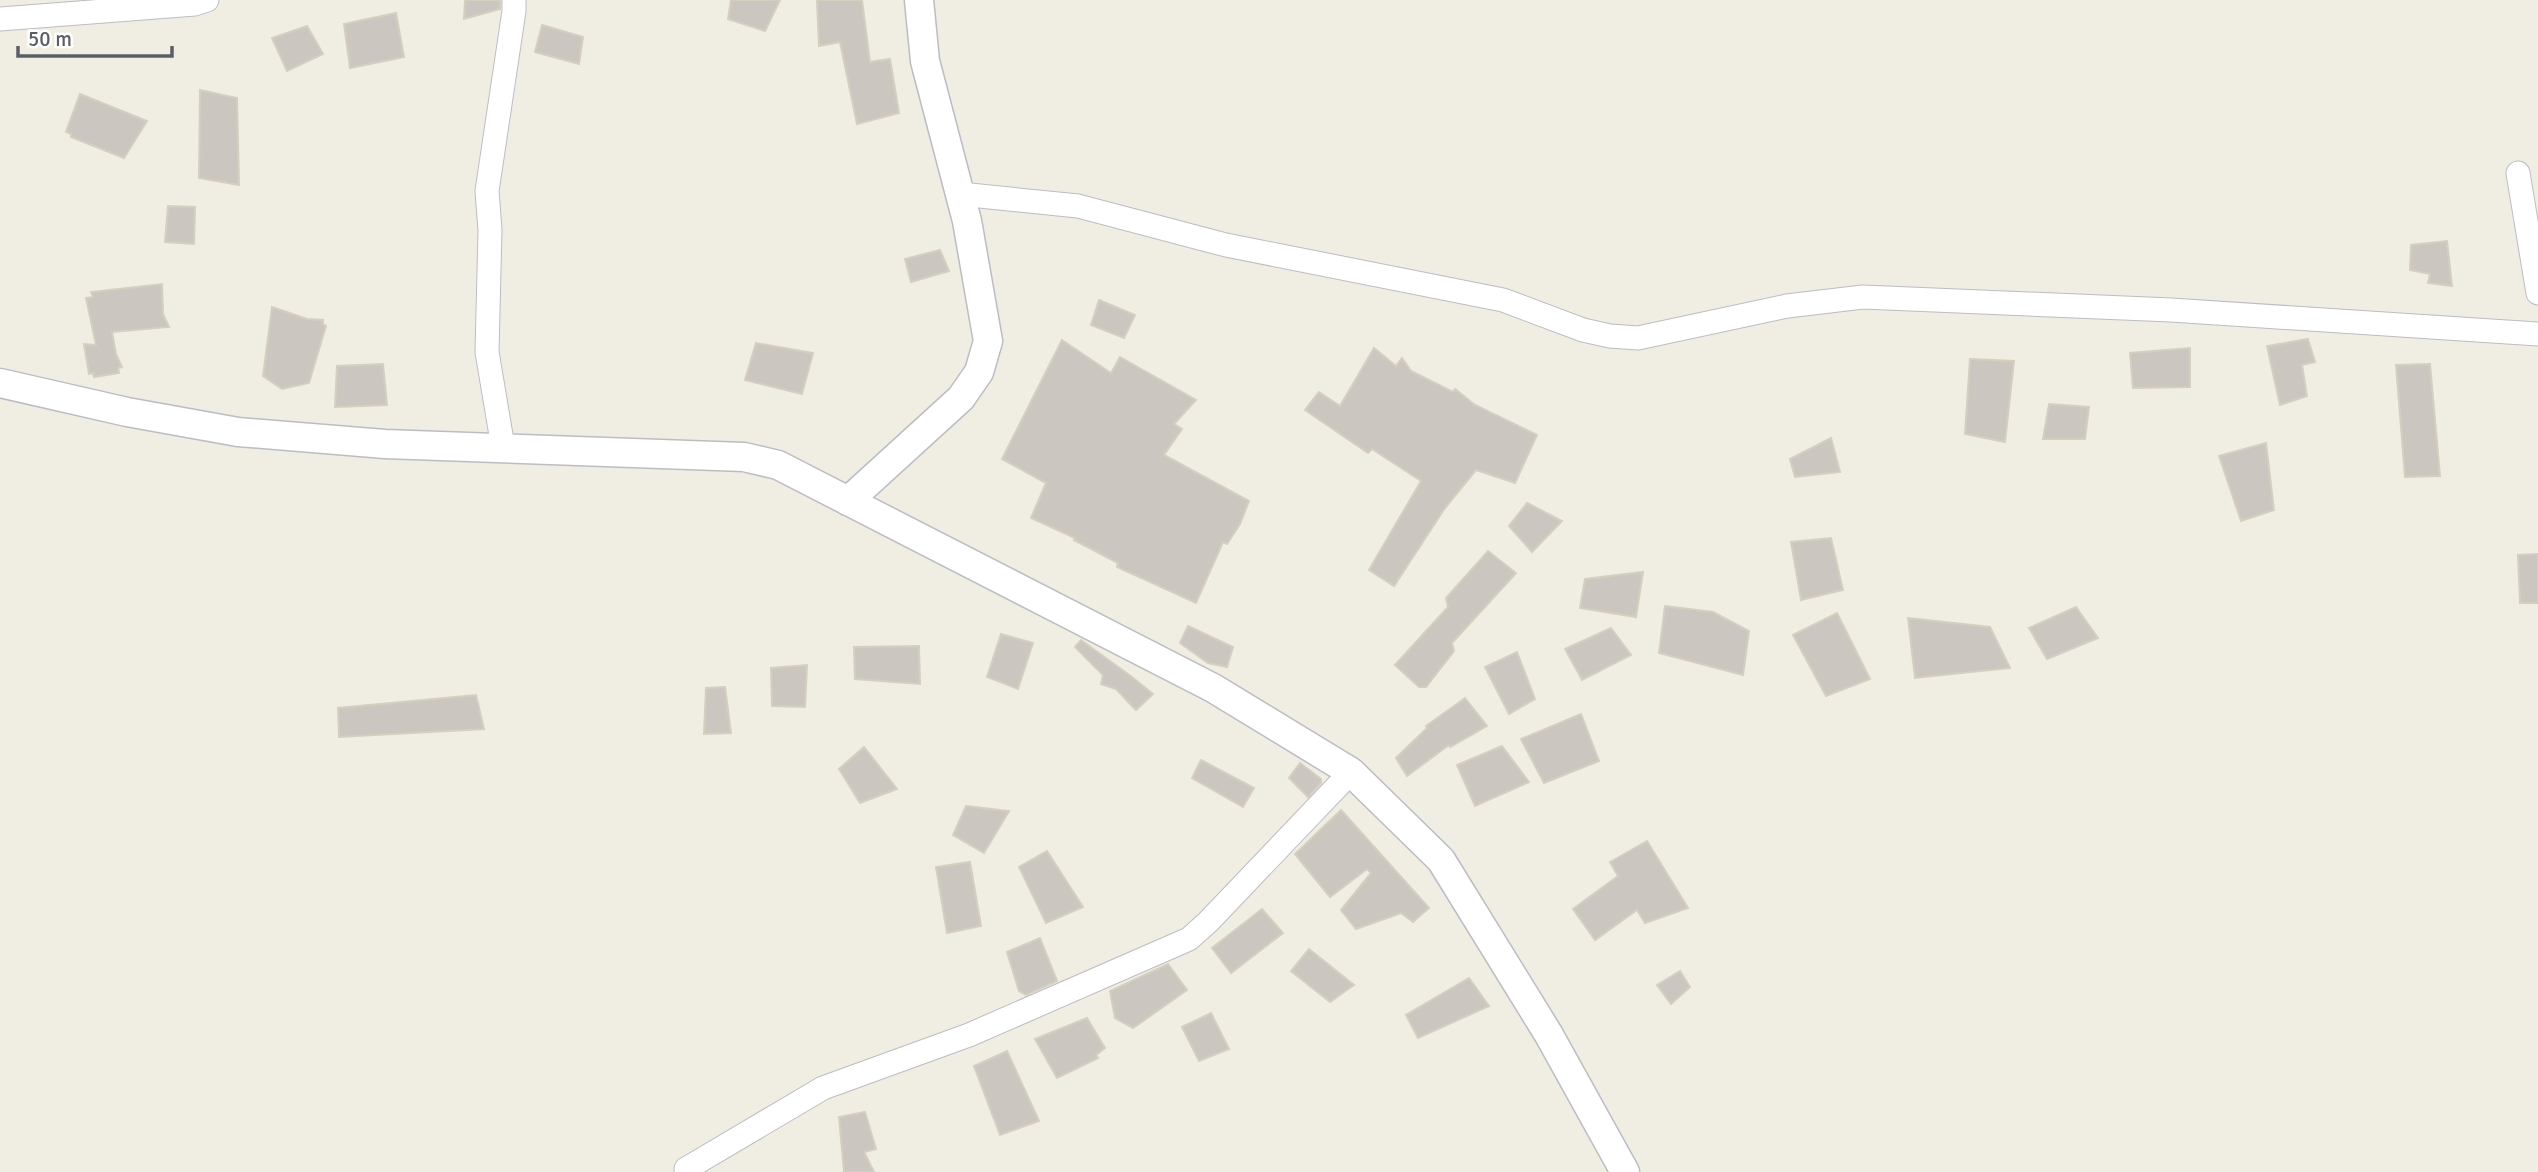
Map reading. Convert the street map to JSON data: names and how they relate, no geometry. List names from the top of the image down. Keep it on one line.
{"scale_bar":"50 m"}
